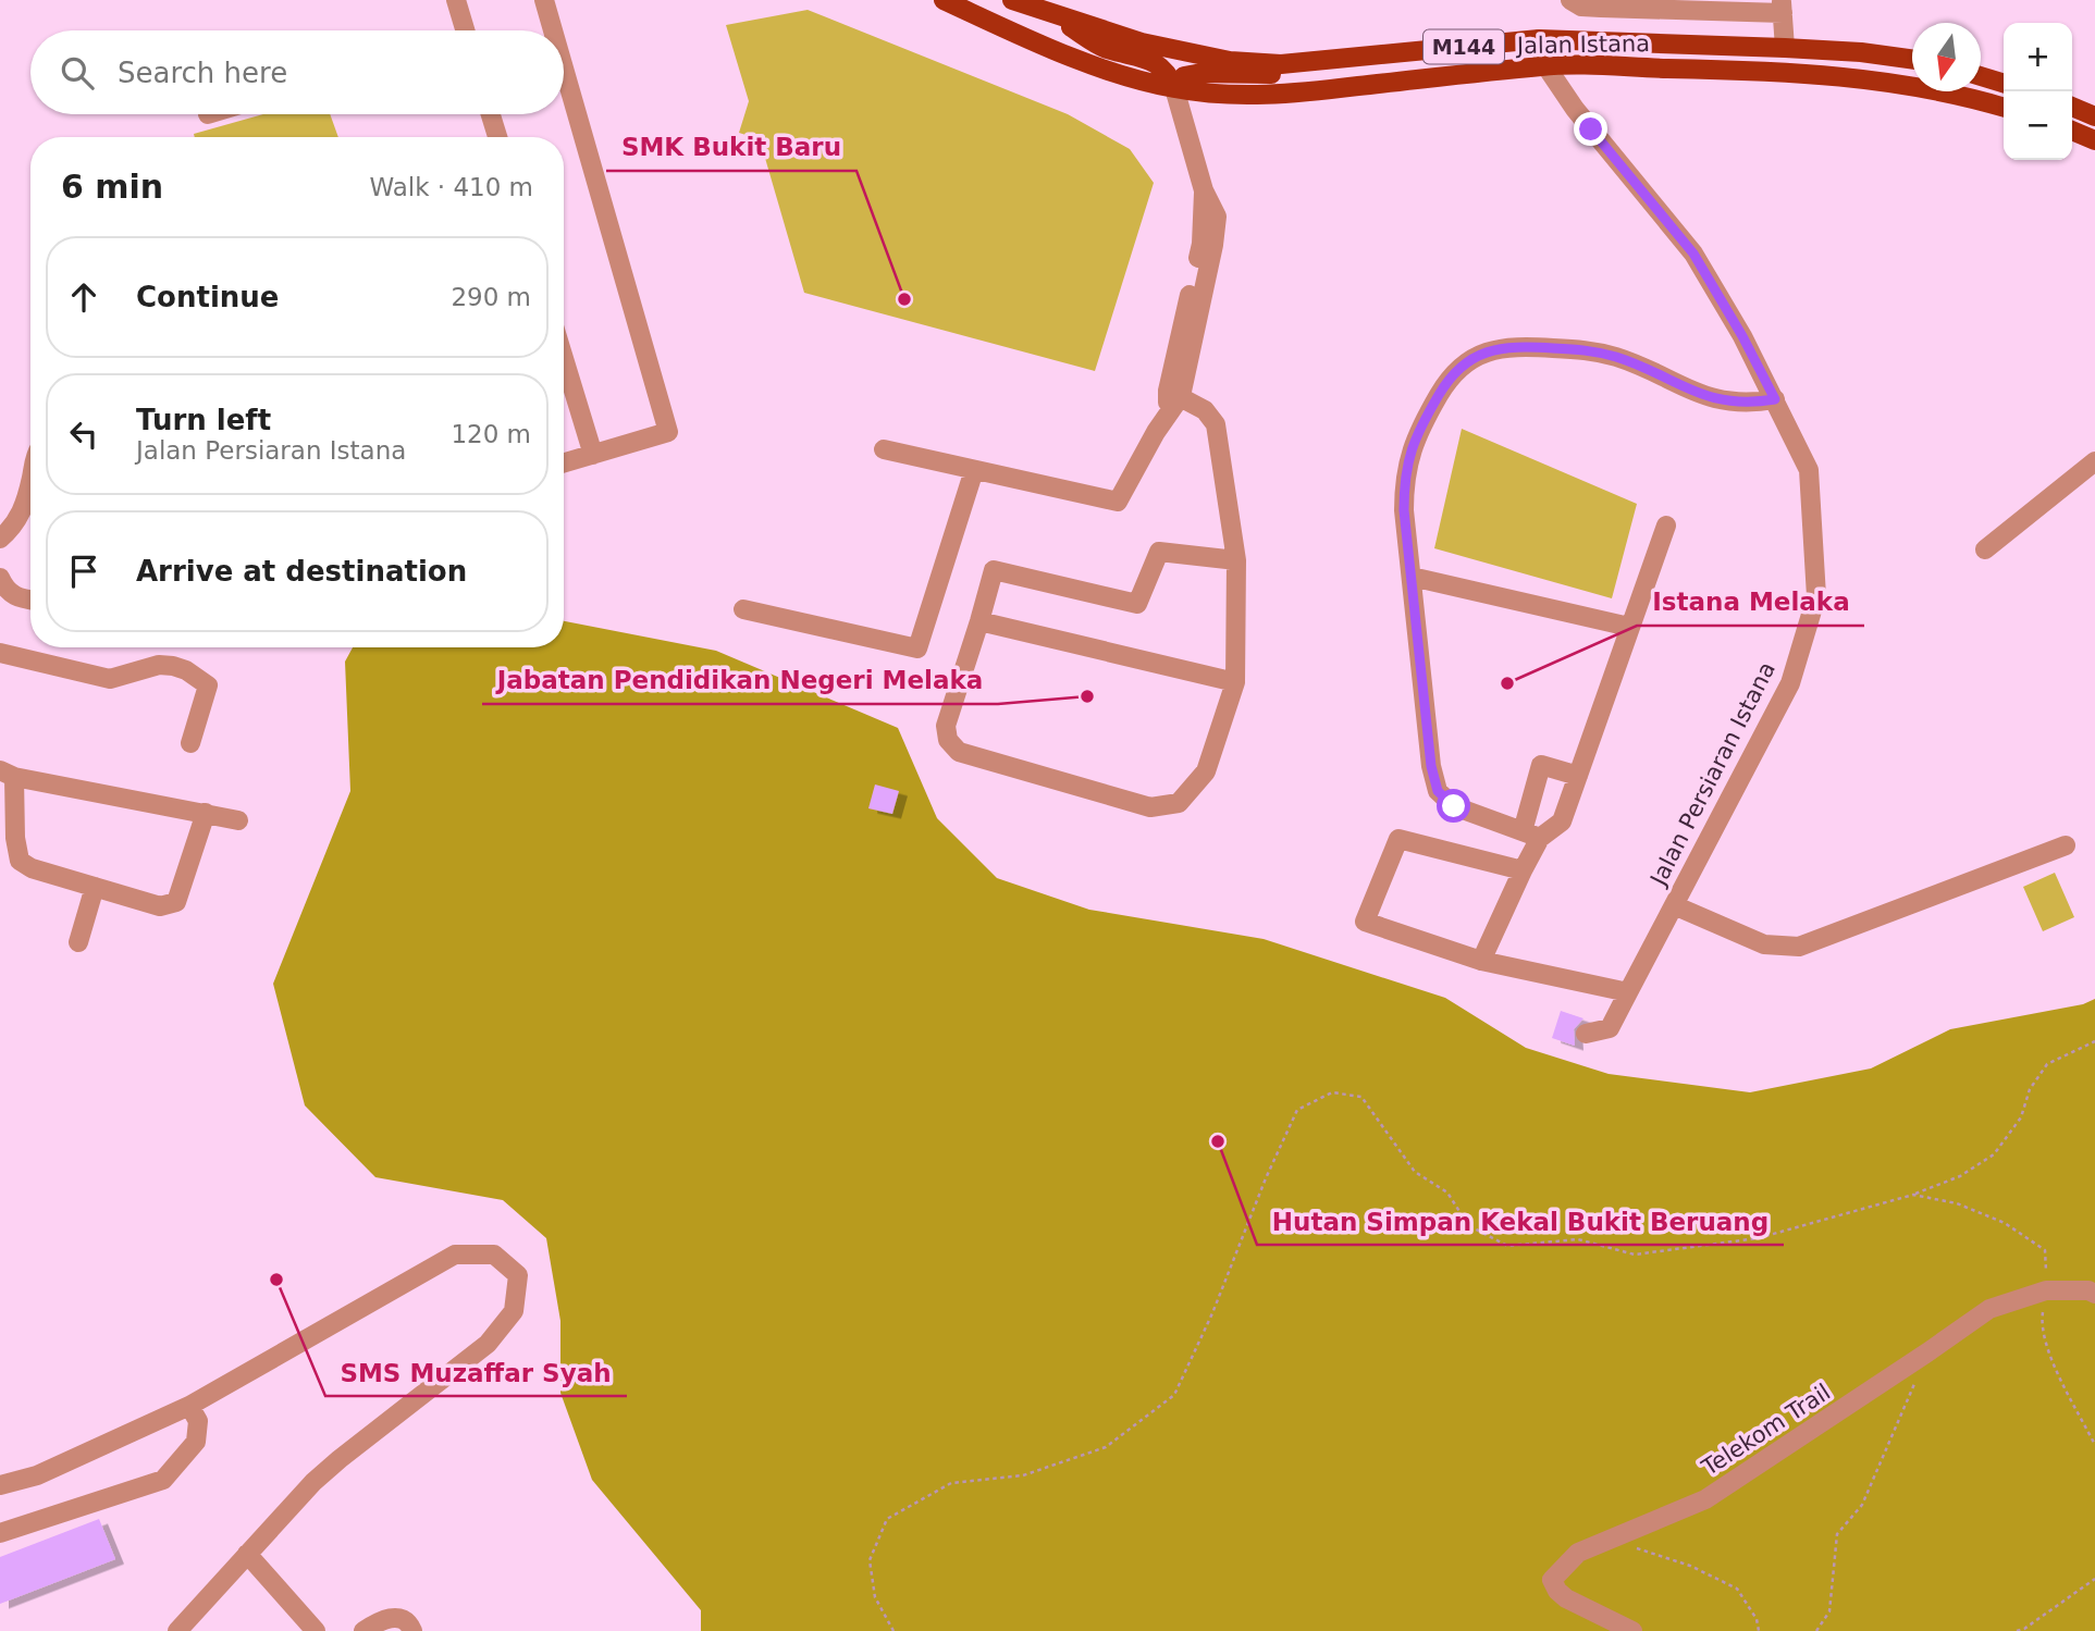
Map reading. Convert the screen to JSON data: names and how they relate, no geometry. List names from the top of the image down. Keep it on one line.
{"streets":{"main road":["Jalan Istana","M144"],"street":["Jalan Persiaran Istana","Telekom Trail"]},"crossings":[["Jalan Istana","Jalan Persiaran Istana"]],"places":["SMK Bukit Baru","Istana Melaka","Jabatan Pendidikan Negeri Melaka","Hutan Simpan Kekal Bukit Beruang","SMS Muzaffar Syah"],"north":"bottom","page":{"map_buttons":["+","−"],"search":"Search here","heading":["6 min","Walk · 410 m"],"list":[["Continue","290 m"],["Turn left","Jalan Persiaran Istana","120 m"],"Arrive at destination"]}}
